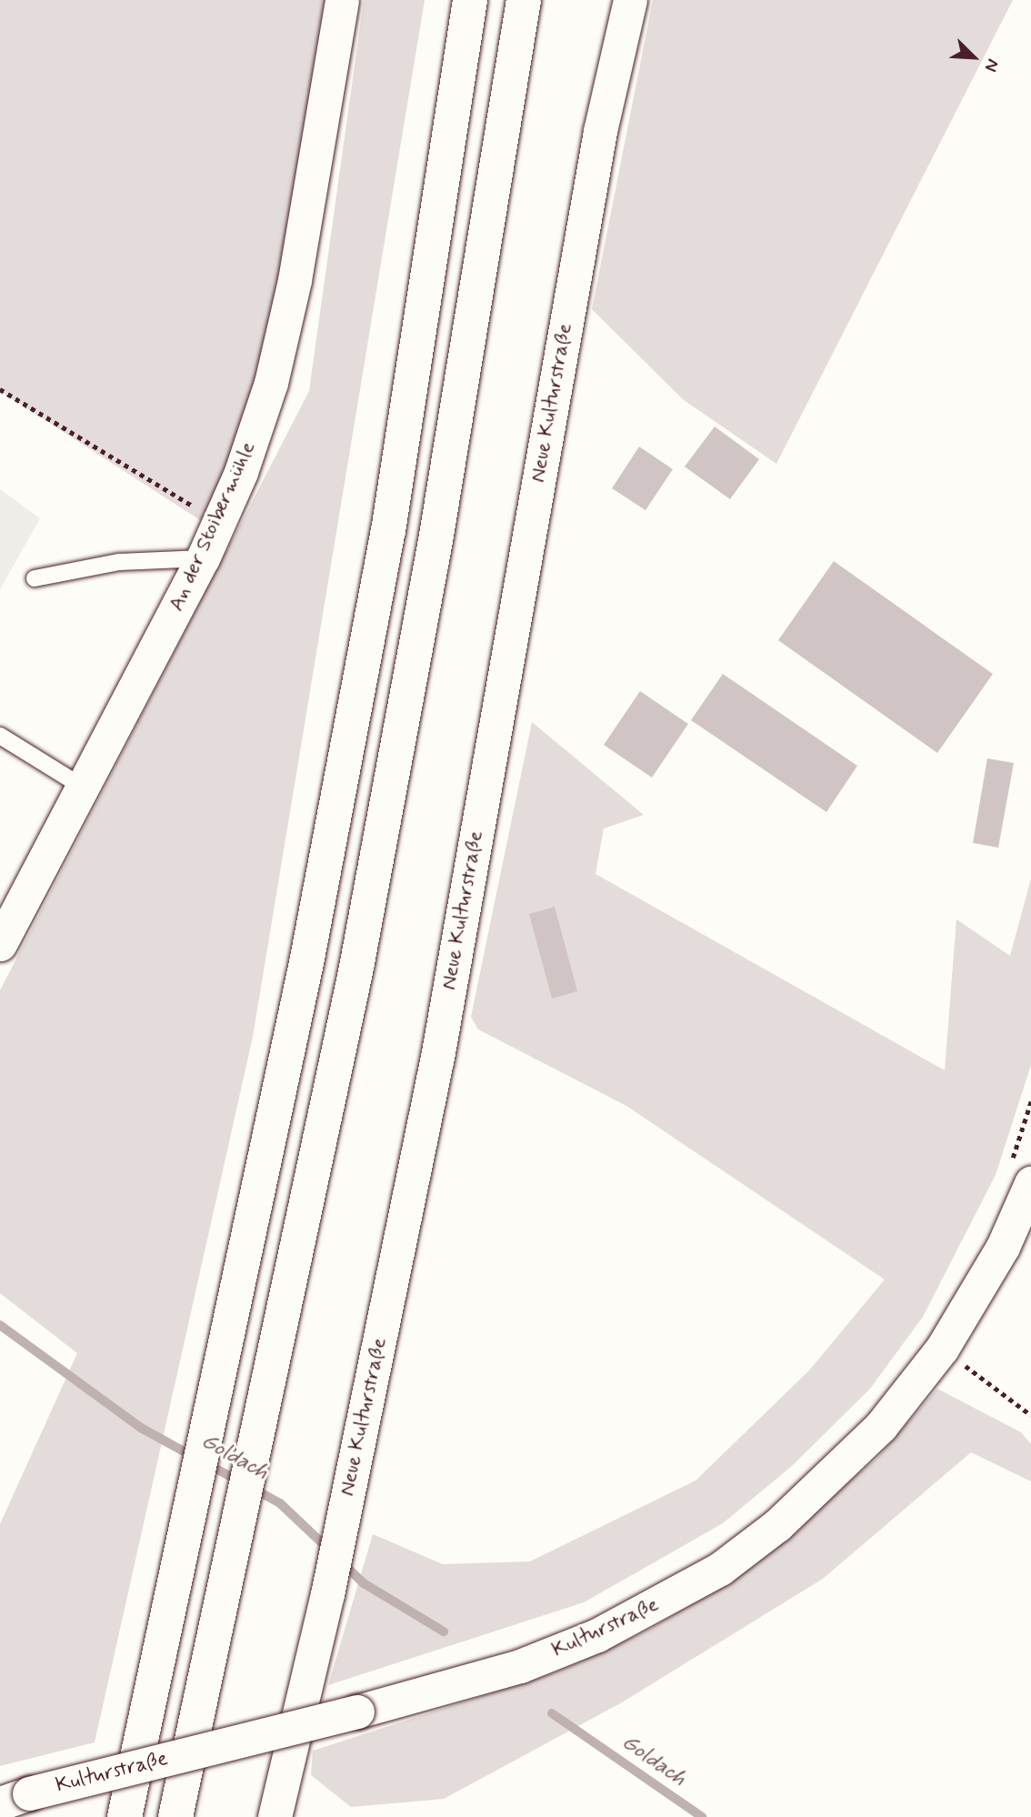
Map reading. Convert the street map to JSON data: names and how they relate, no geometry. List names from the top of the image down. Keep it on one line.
{"streets":{"street":["Neue Kulturstraße","An der Stoibermühle","Kulturstraße"]},"water":["Goldach"],"north":"bottom right"}
